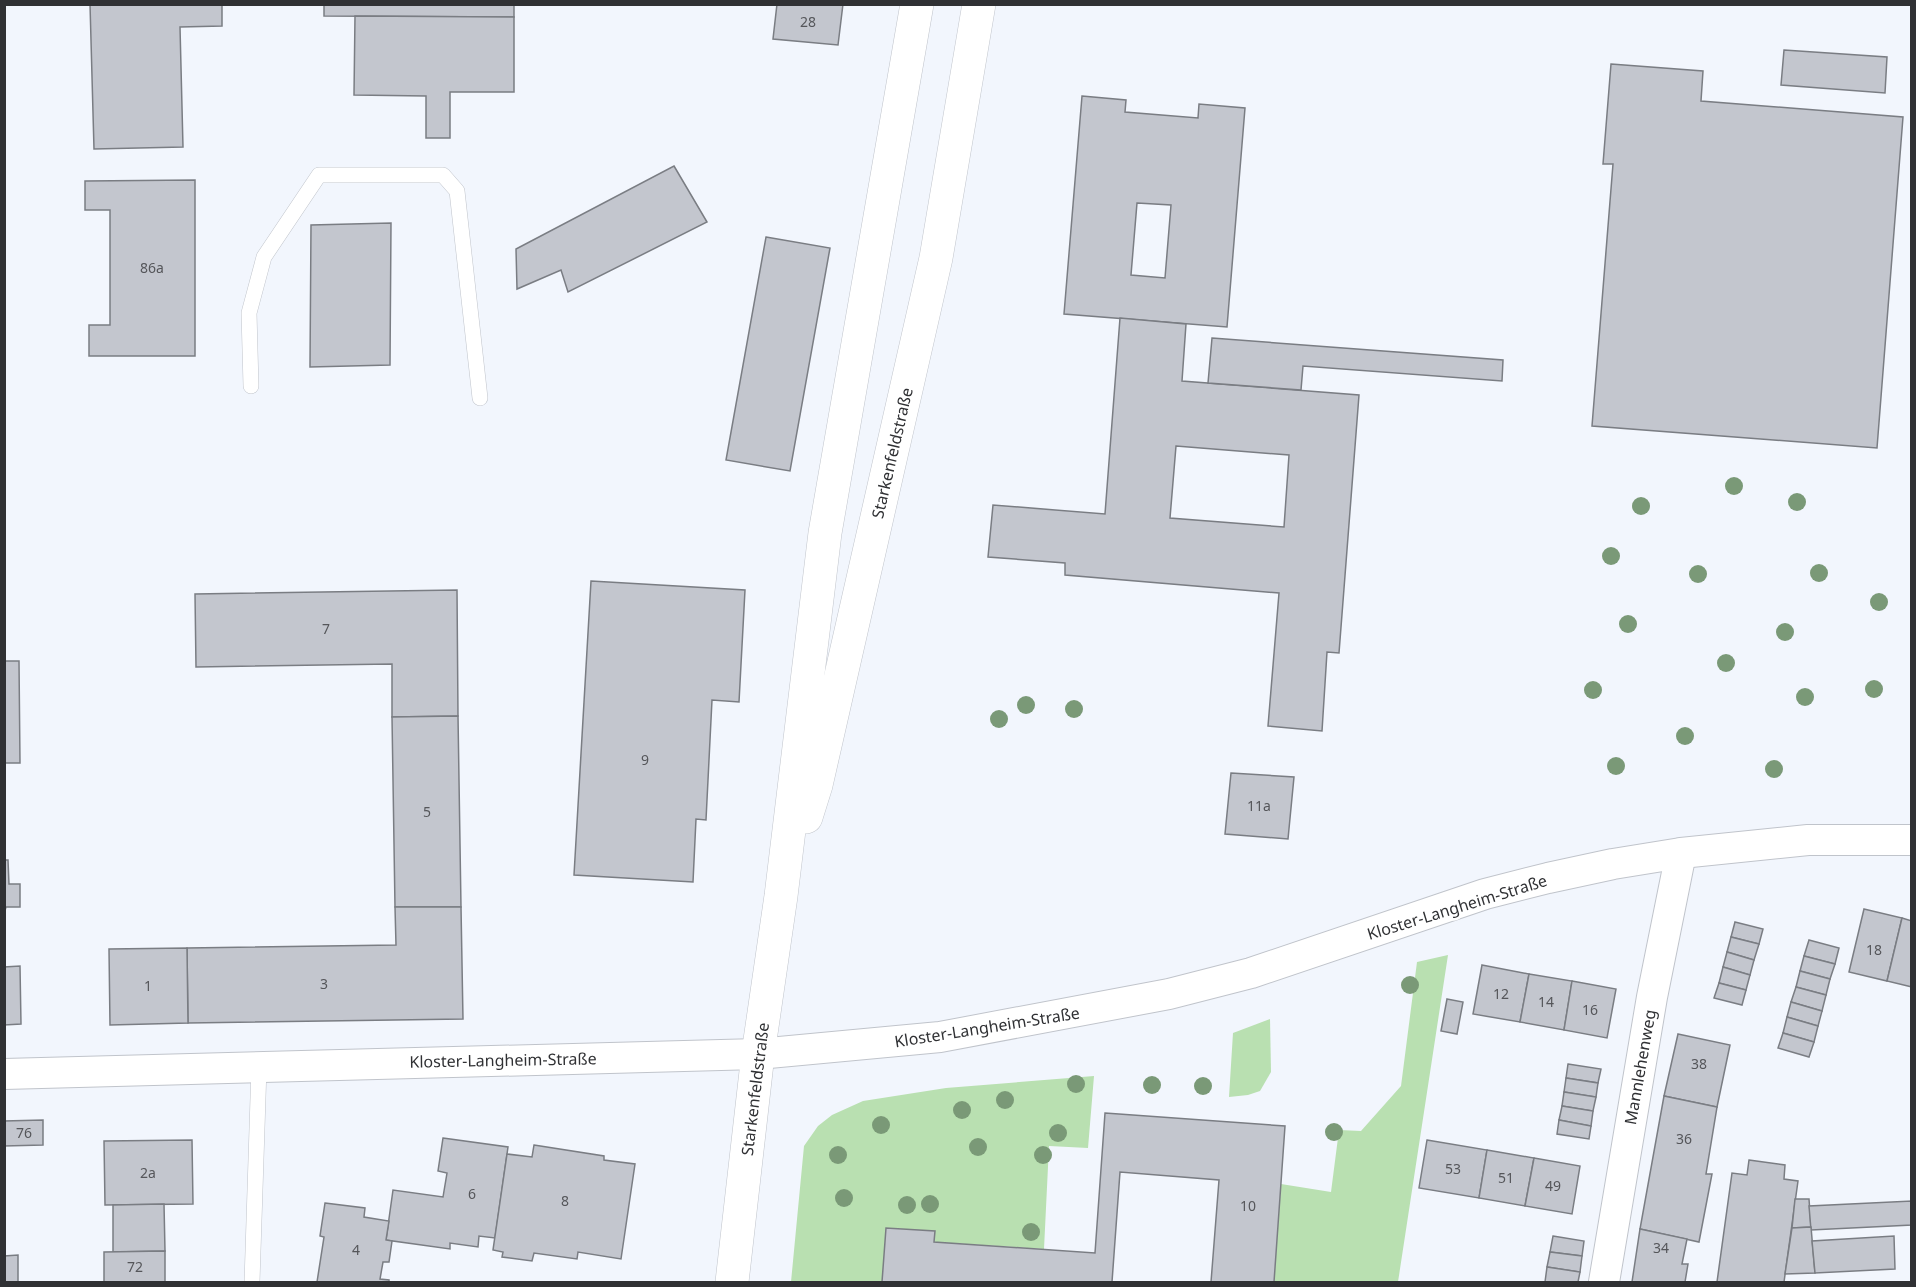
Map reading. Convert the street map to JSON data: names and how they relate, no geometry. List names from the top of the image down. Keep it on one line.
{"streets":{"street":["Starkenfeldstraße","Kloster-Langheim-Straße","Mannlehenweg"]},"crossings":[["Starkenfeldstraße","Kloster-Langheim-Straße"],["Kloster-Langheim-Straße","Mannlehenweg"]],"house_numbers":["28","86a","7","9","11a","5","18","3","1","12","14","16","38","76","36","53","2a","51","49","6","8","10","34","4","72"]}
